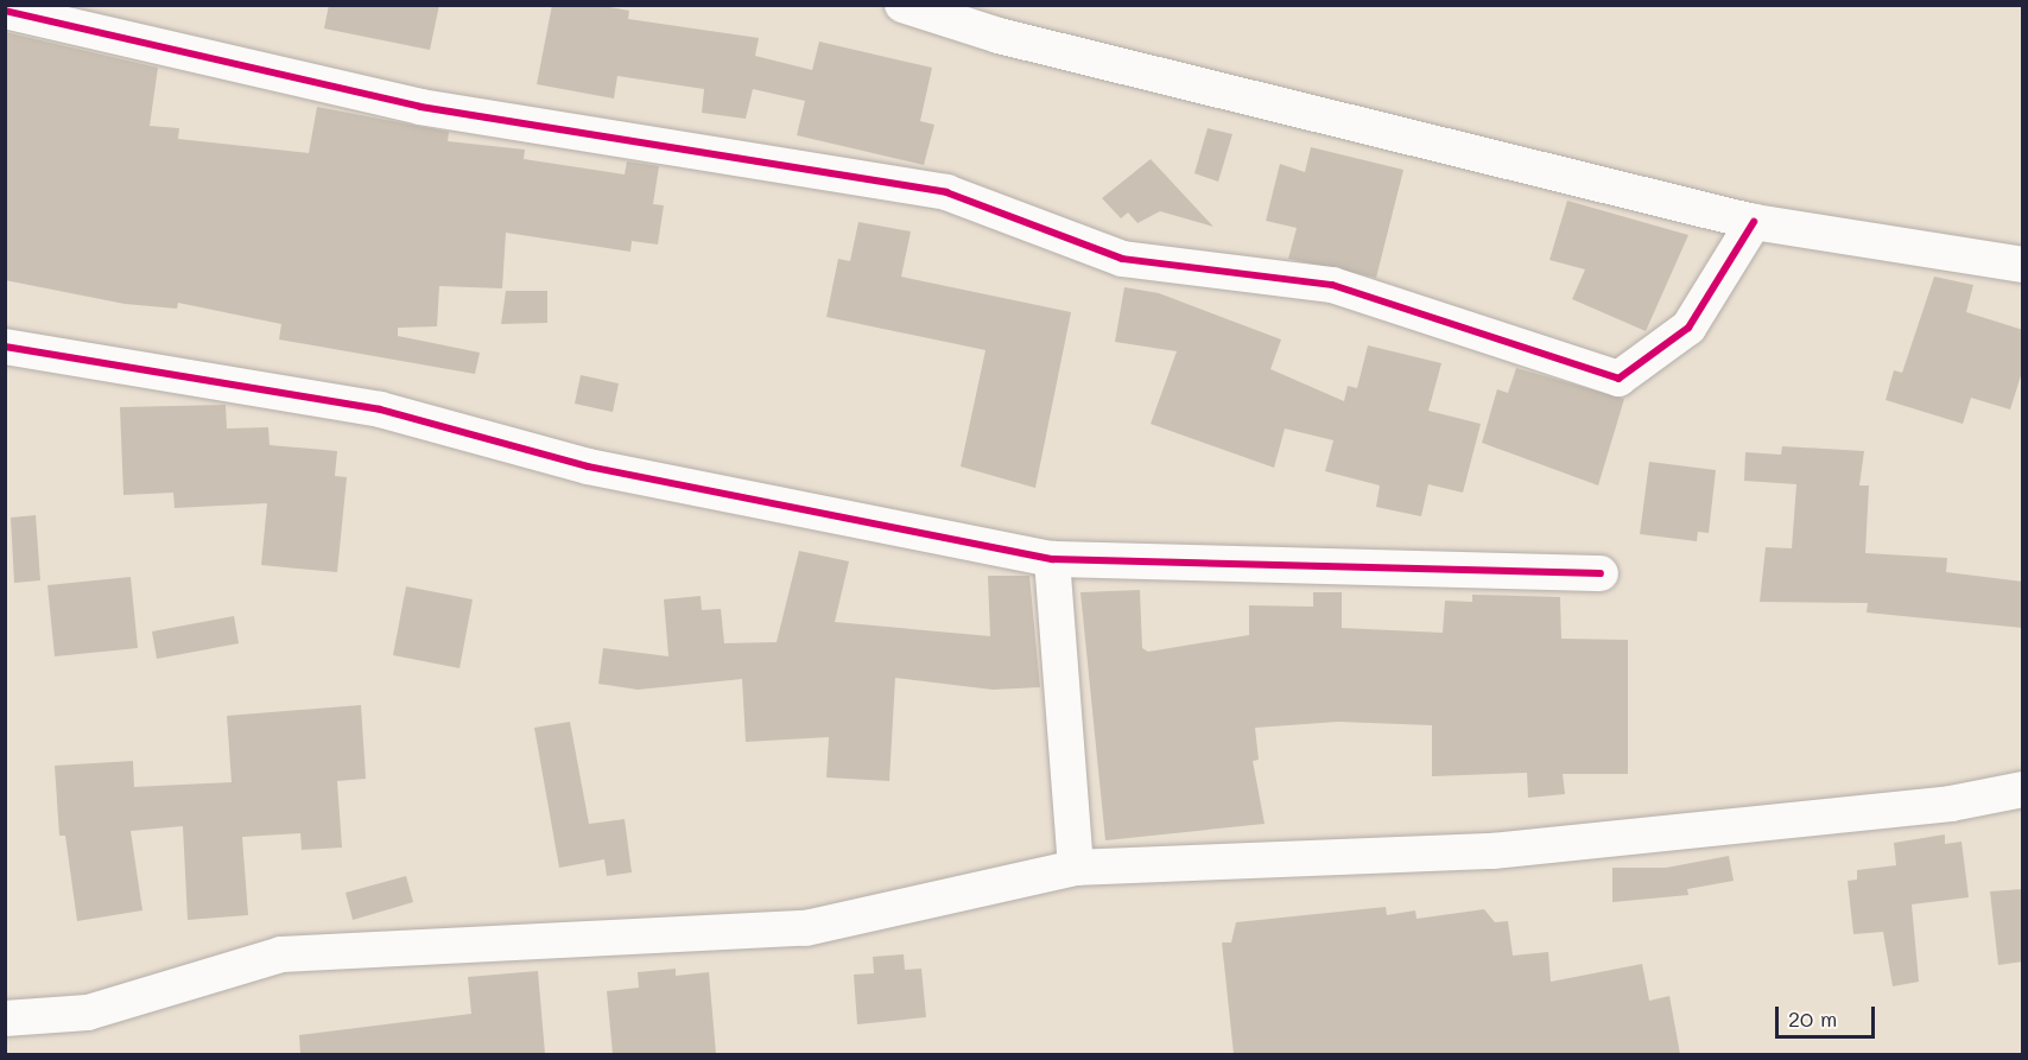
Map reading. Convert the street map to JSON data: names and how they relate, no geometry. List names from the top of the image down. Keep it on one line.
{"scale_bar":"20 m"}
